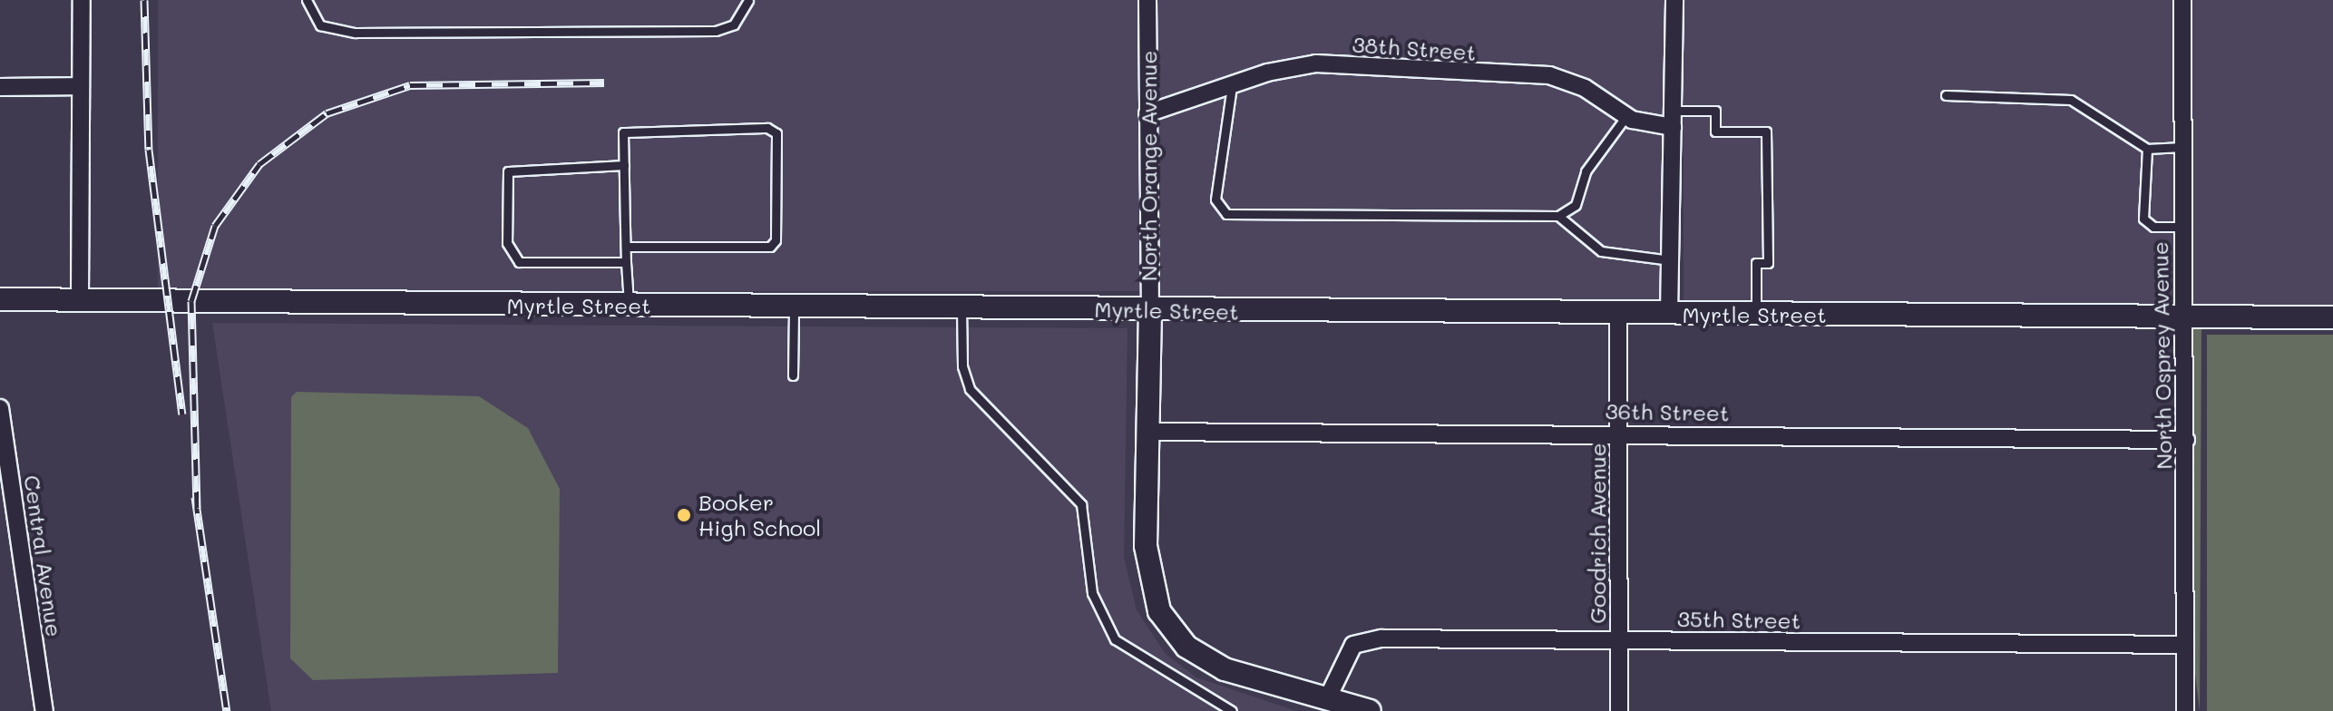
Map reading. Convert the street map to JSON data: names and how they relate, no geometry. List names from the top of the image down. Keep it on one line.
{"streets":{"street":["38th Street","North Orange Avenue","Myrtle Street","North Osprey Avenue","36th Street","Goodrich Avenue","Central Avenue","35th Street"]},"crossings":[["38th Street","North Orange Avenue"],["North Orange Avenue","Myrtle Street"],["North Orange Avenue","36th Street"],["North Orange Avenue","35th Street"],["Myrtle Street","North Osprey Avenue"],["Myrtle Street","Goodrich Avenue"],["North Osprey Avenue","36th Street"],["North Osprey Avenue","35th Street"],["36th Street","Goodrich Avenue"],["Goodrich Avenue","35th Street"]],"places":["Booker High School"]}
